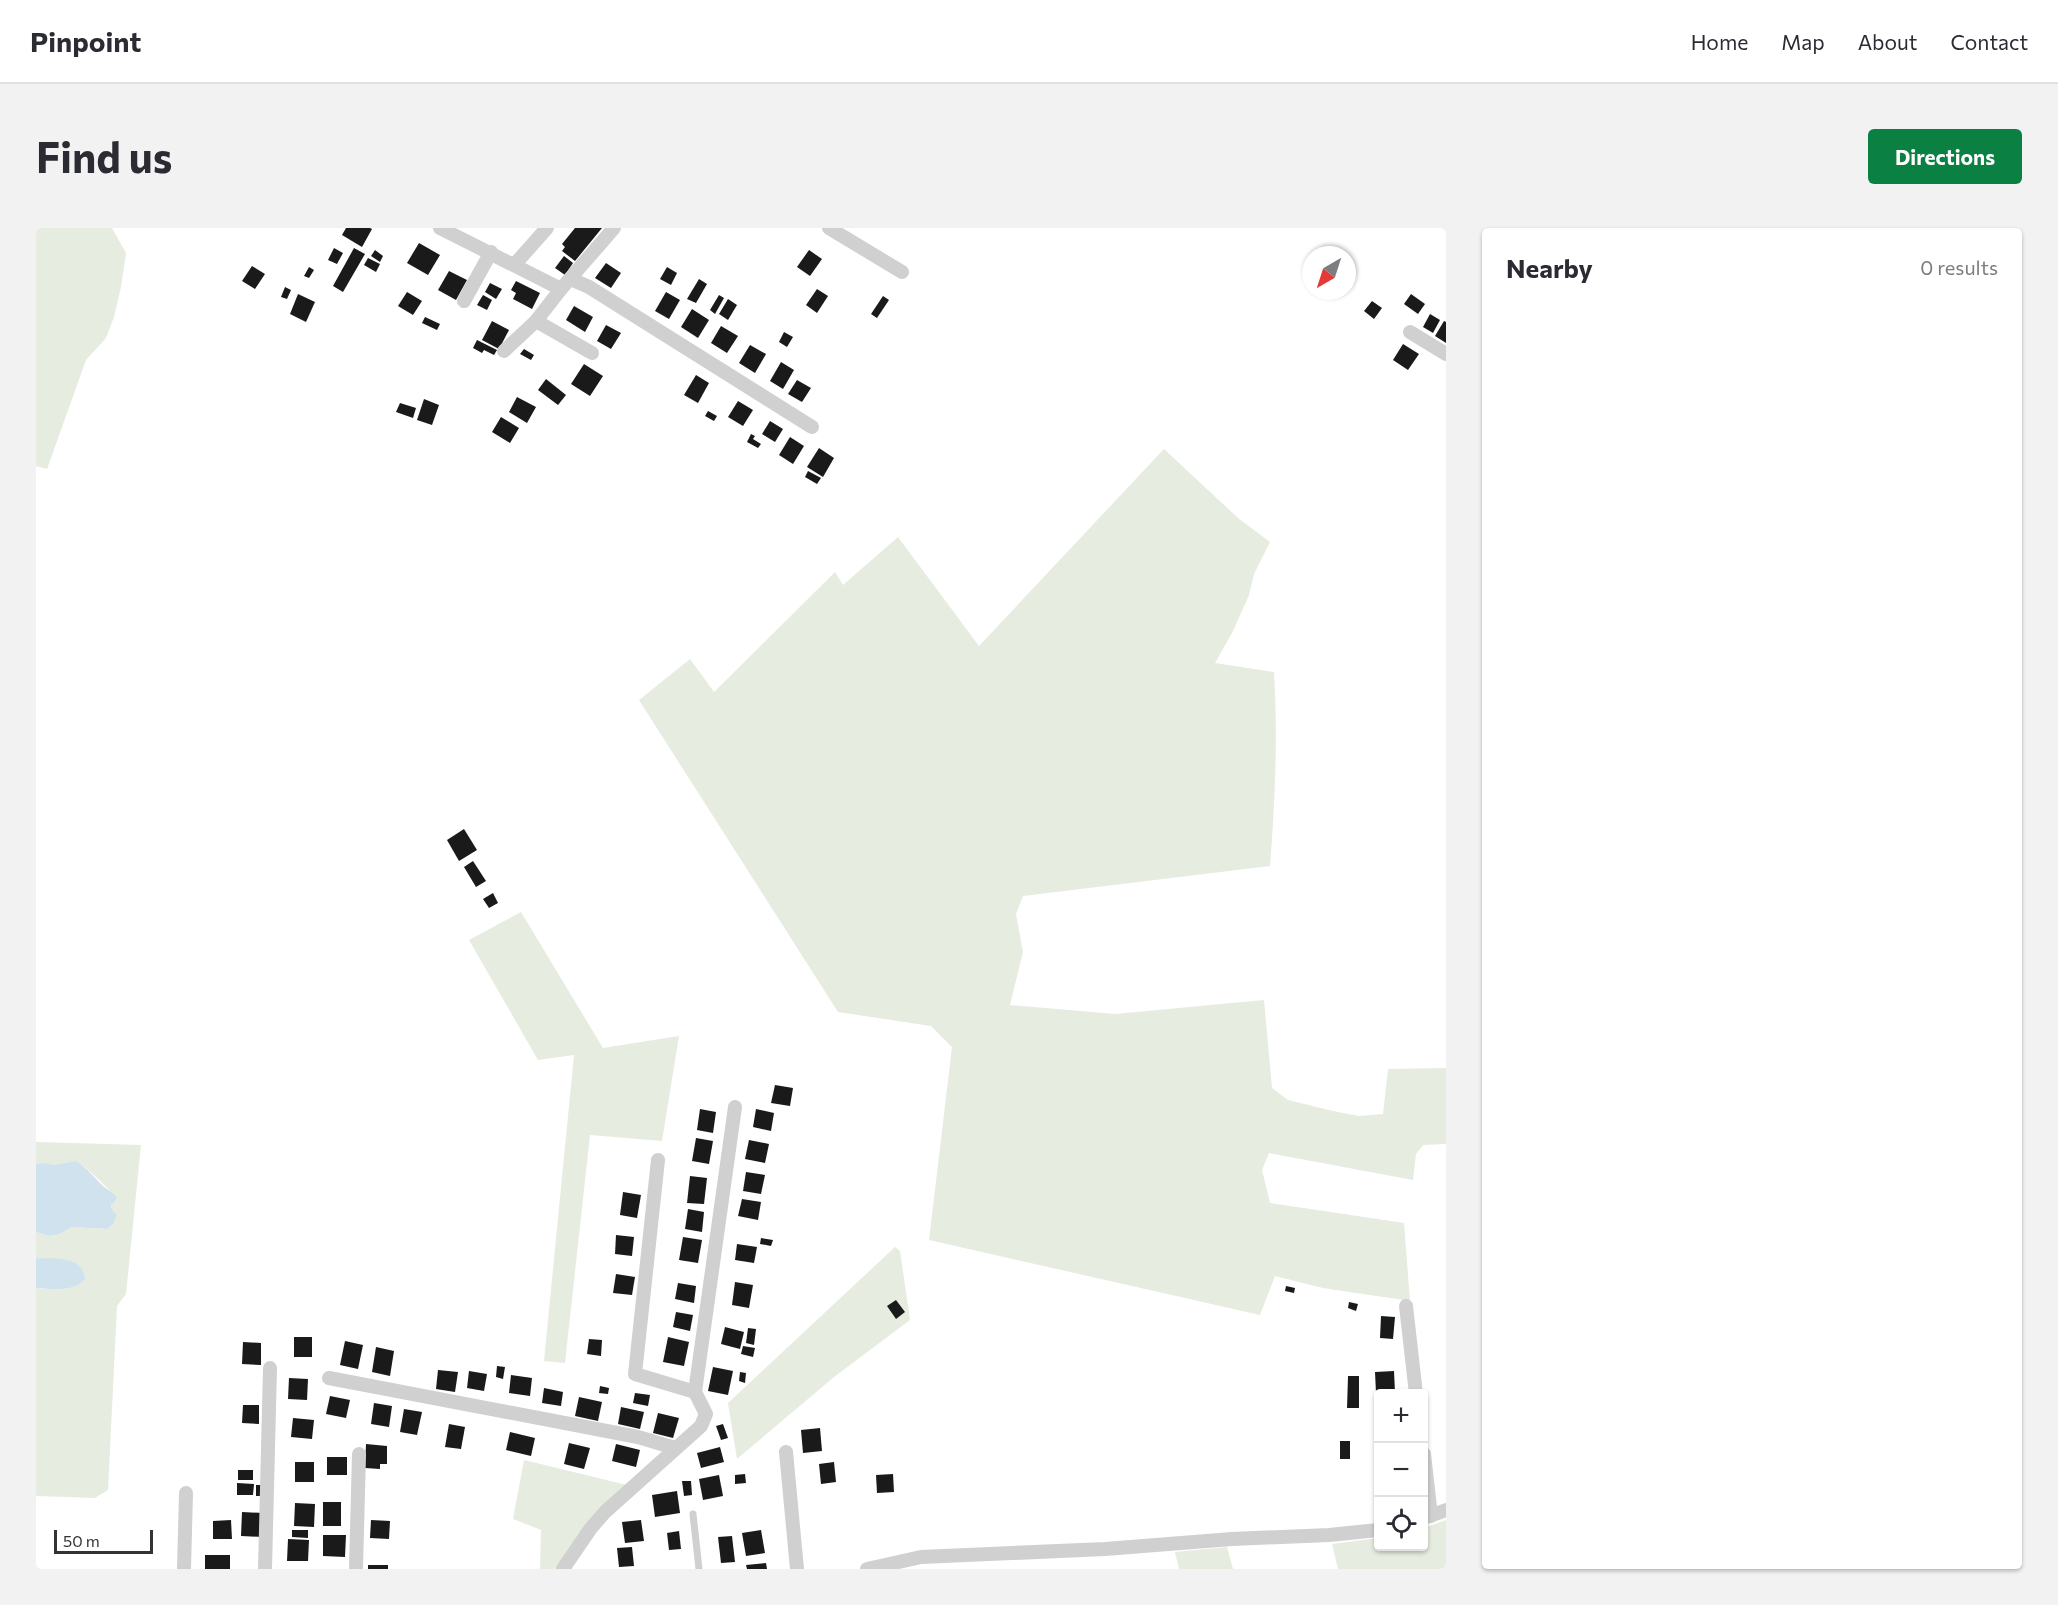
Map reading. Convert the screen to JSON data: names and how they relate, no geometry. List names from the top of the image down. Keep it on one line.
{"scale_bar":"50 m","north":"bottom left","page":{"header":"Pinpoint","nav":["Home","Map","About","Contact"],"buttons":"Directions","title":"Find us","heading":["Nearby","0 results"],"map_buttons":["+","−"],"scale":"50 m"}}
